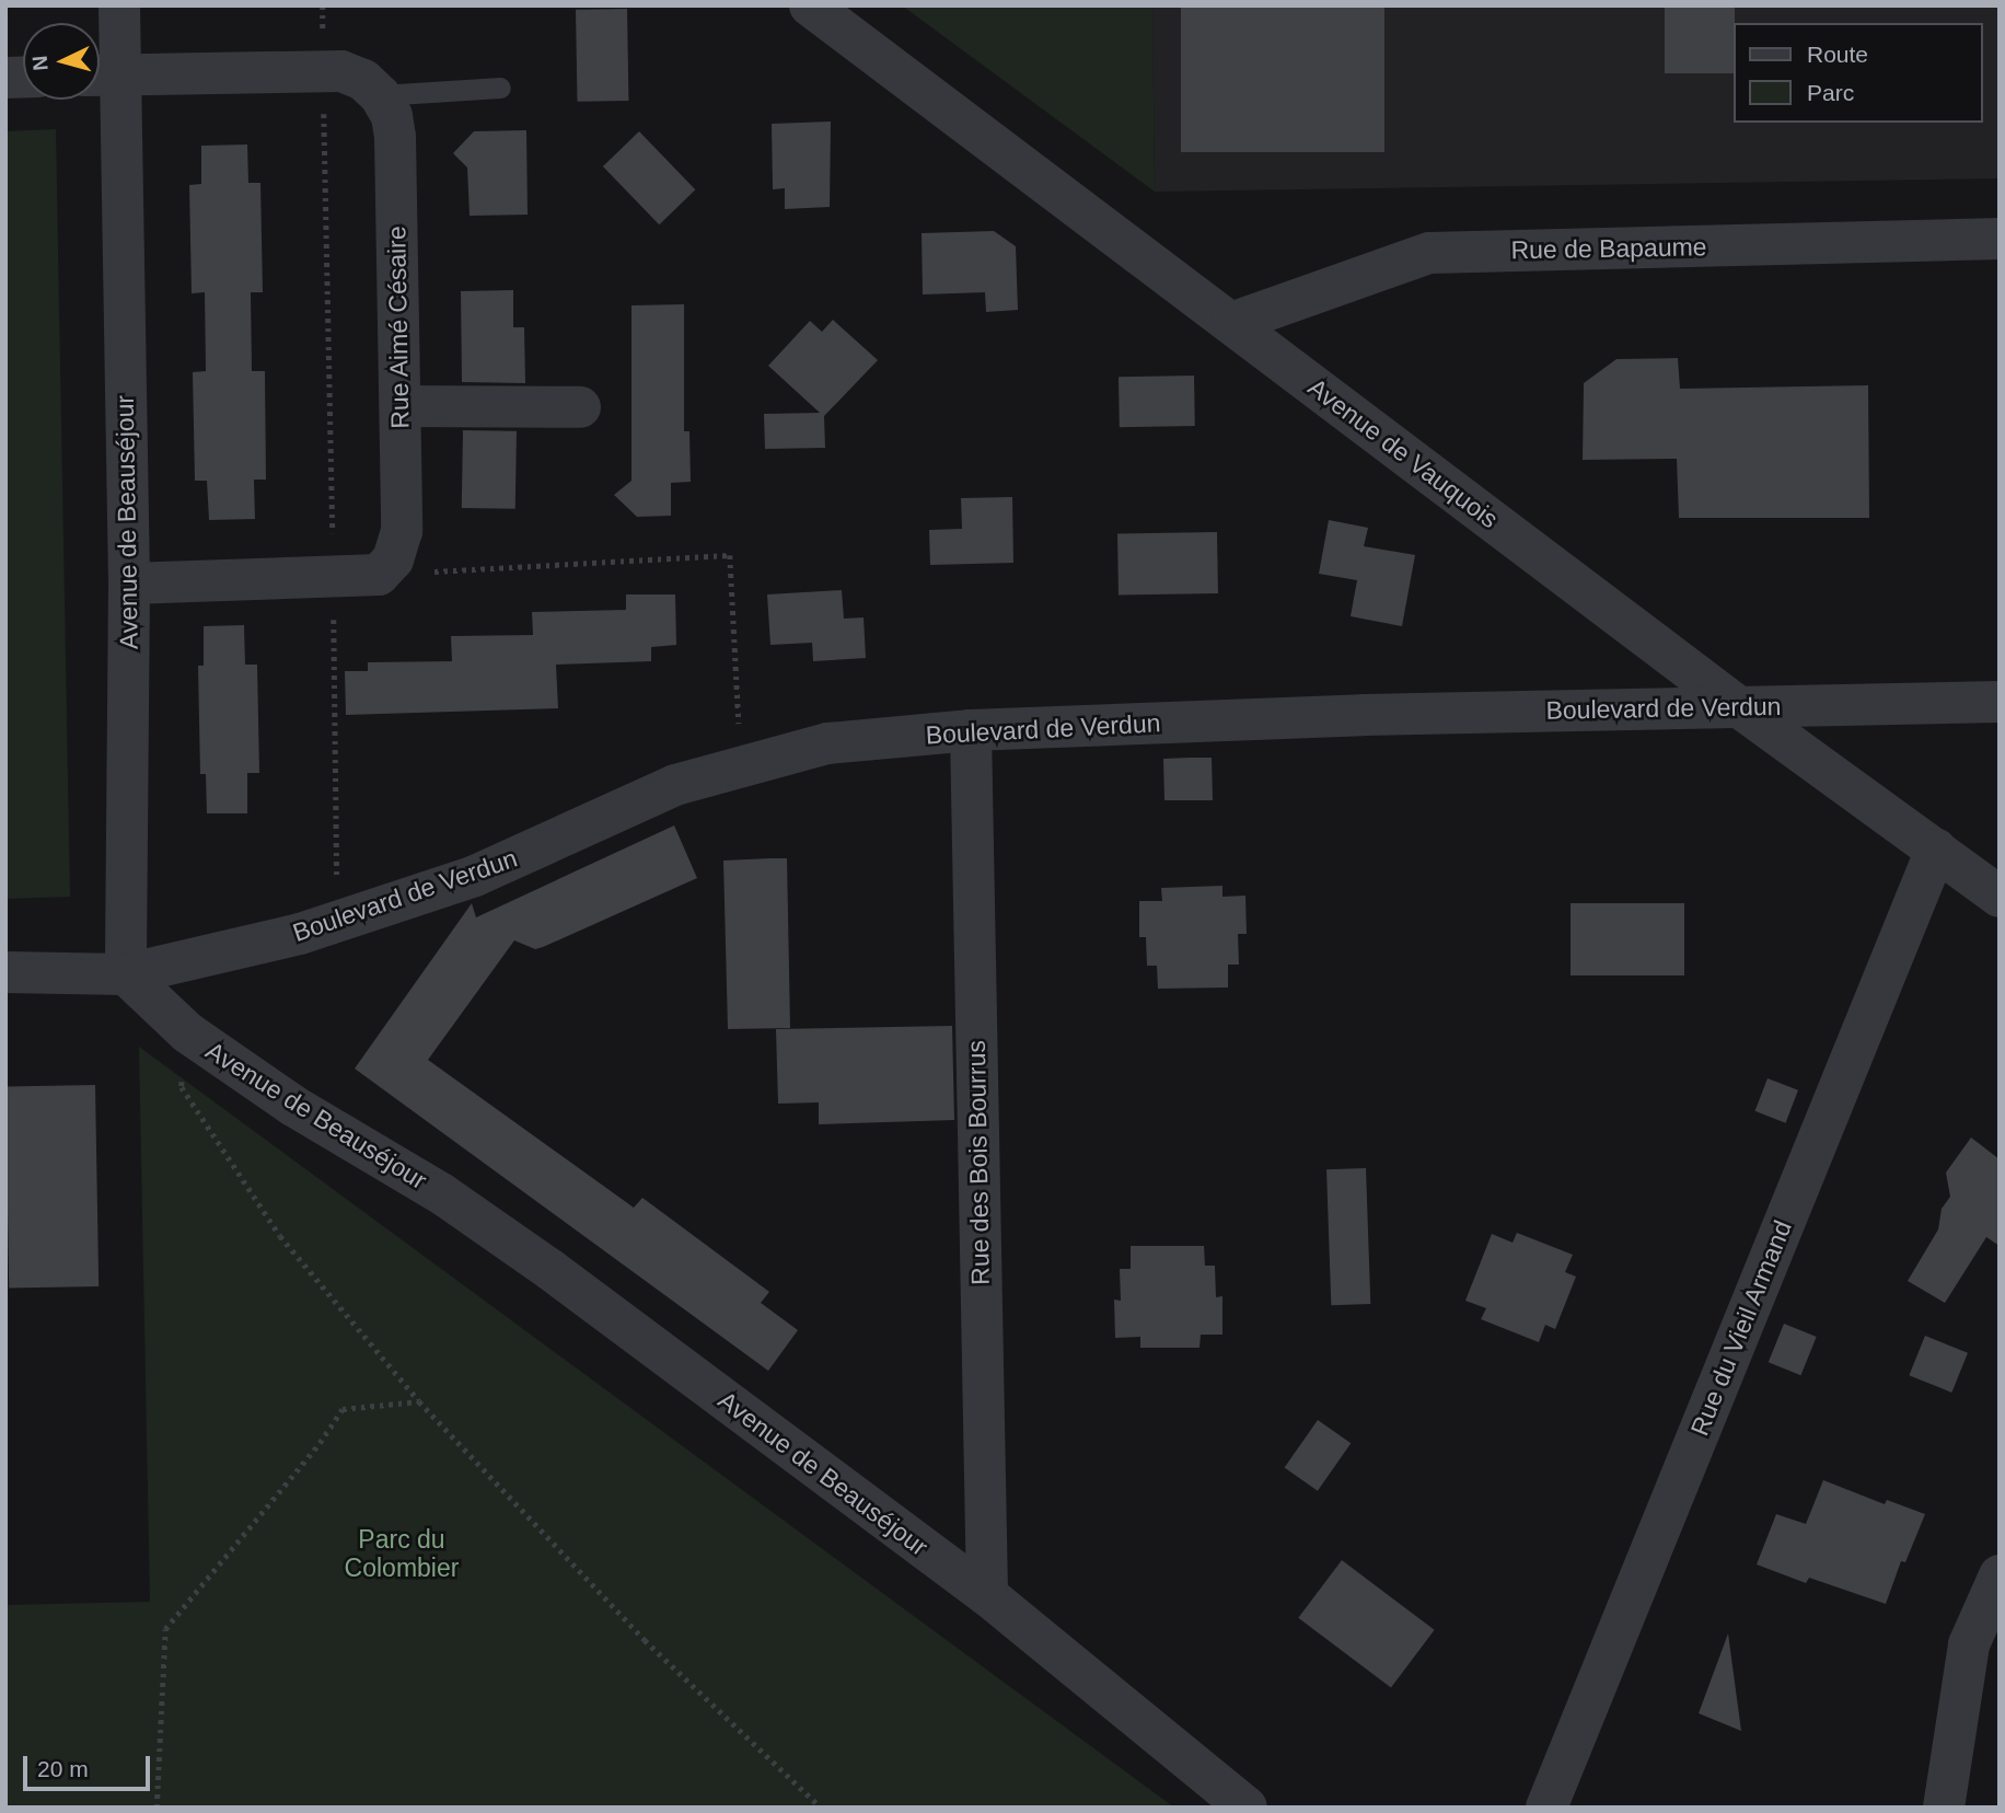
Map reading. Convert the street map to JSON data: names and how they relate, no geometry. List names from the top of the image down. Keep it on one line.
{"streets":{"street":["Rue de Bapaume","Rue Aimé Césaire","Avenue de Vauquois","Avenue de Beauséjour","Boulevard de Verdun","Rue des Bois Bourrus","Rue du Vieil Armand"]},"crossings":[["Rue de Bapaume","Avenue de Vauquois"],["Avenue de Vauquois","Boulevard de Verdun"],["Avenue de Vauquois","Rue du Vieil Armand"],["Avenue de Beauséjour","Boulevard de Verdun"],["Avenue de Beauséjour","Rue des Bois Bourrus"],["Boulevard de Verdun","Rue des Bois Bourrus"]],"parks":["Parc du Colombier"],"legend":["Route","Parc"],"scale_bar":"20 m","north":"left"}
